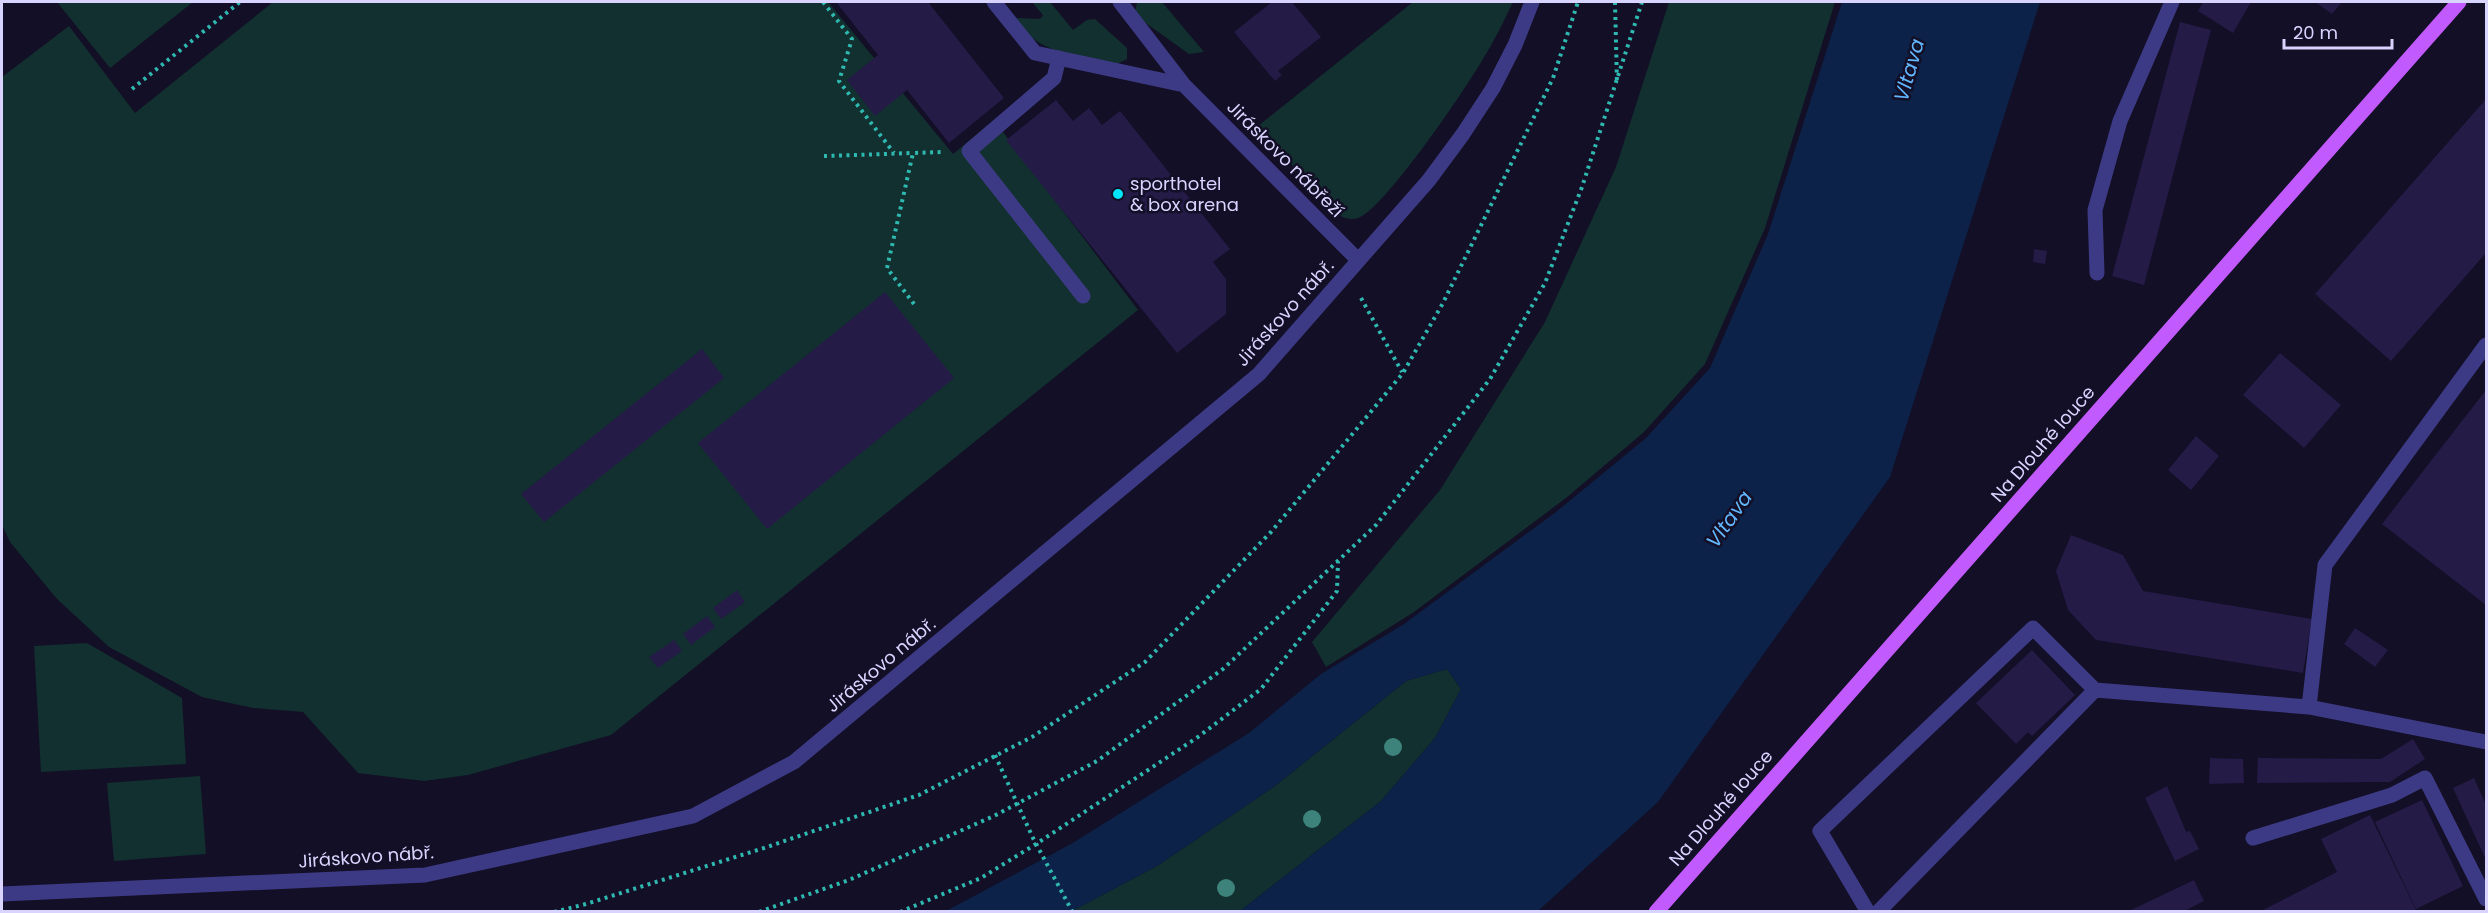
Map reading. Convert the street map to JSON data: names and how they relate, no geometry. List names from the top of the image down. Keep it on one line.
{"streets":{"main road":["Na Dlouhé louce"],"street":["Jiráskovo nábřeží","Jiráskovo nábř."]},"crossings":[["Jiráskovo nábřeží","Jiráskovo nábř."]],"water":["Vltava"],"places":["sporthotel & box arena"],"scale_bar":"20 m"}
